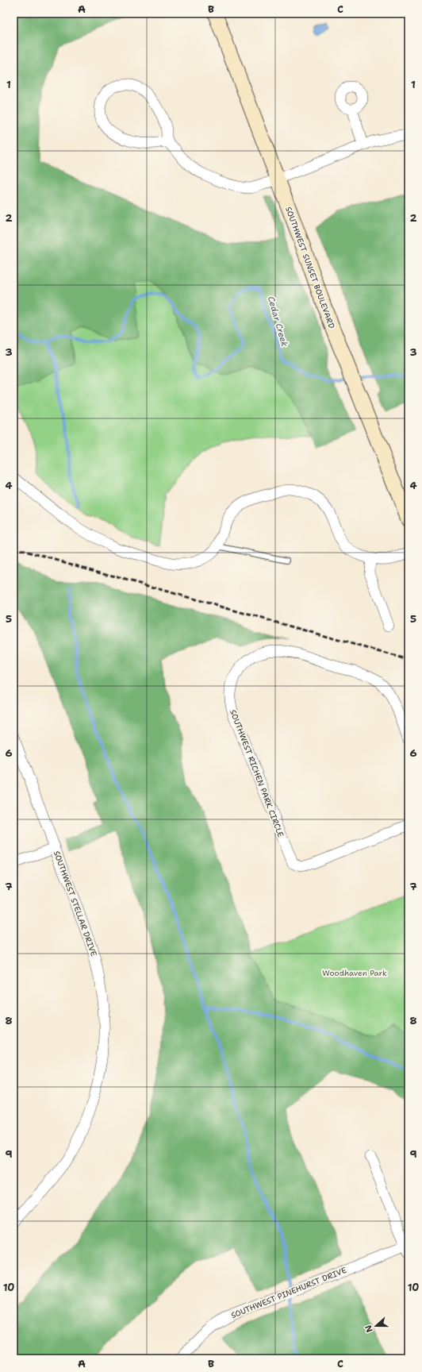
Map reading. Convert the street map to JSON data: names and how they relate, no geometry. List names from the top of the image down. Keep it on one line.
{"streets":{"main road":["SOUTHWEST SUNSET BOULEVARD"],"street":["SOUTHWEST RICHEN PARK CIRCLE","SOUTHWEST STELLAR DRIVE","SOUTHWEST PINEHURST DRIVE"]},"water":["Cedar Creek"],"parks":["Woodhaven Park"],"north":"left","grid":{"columns":["A","B","C"],"rows":["1","2","3","4","5","6","7","8","9","10"]}}
